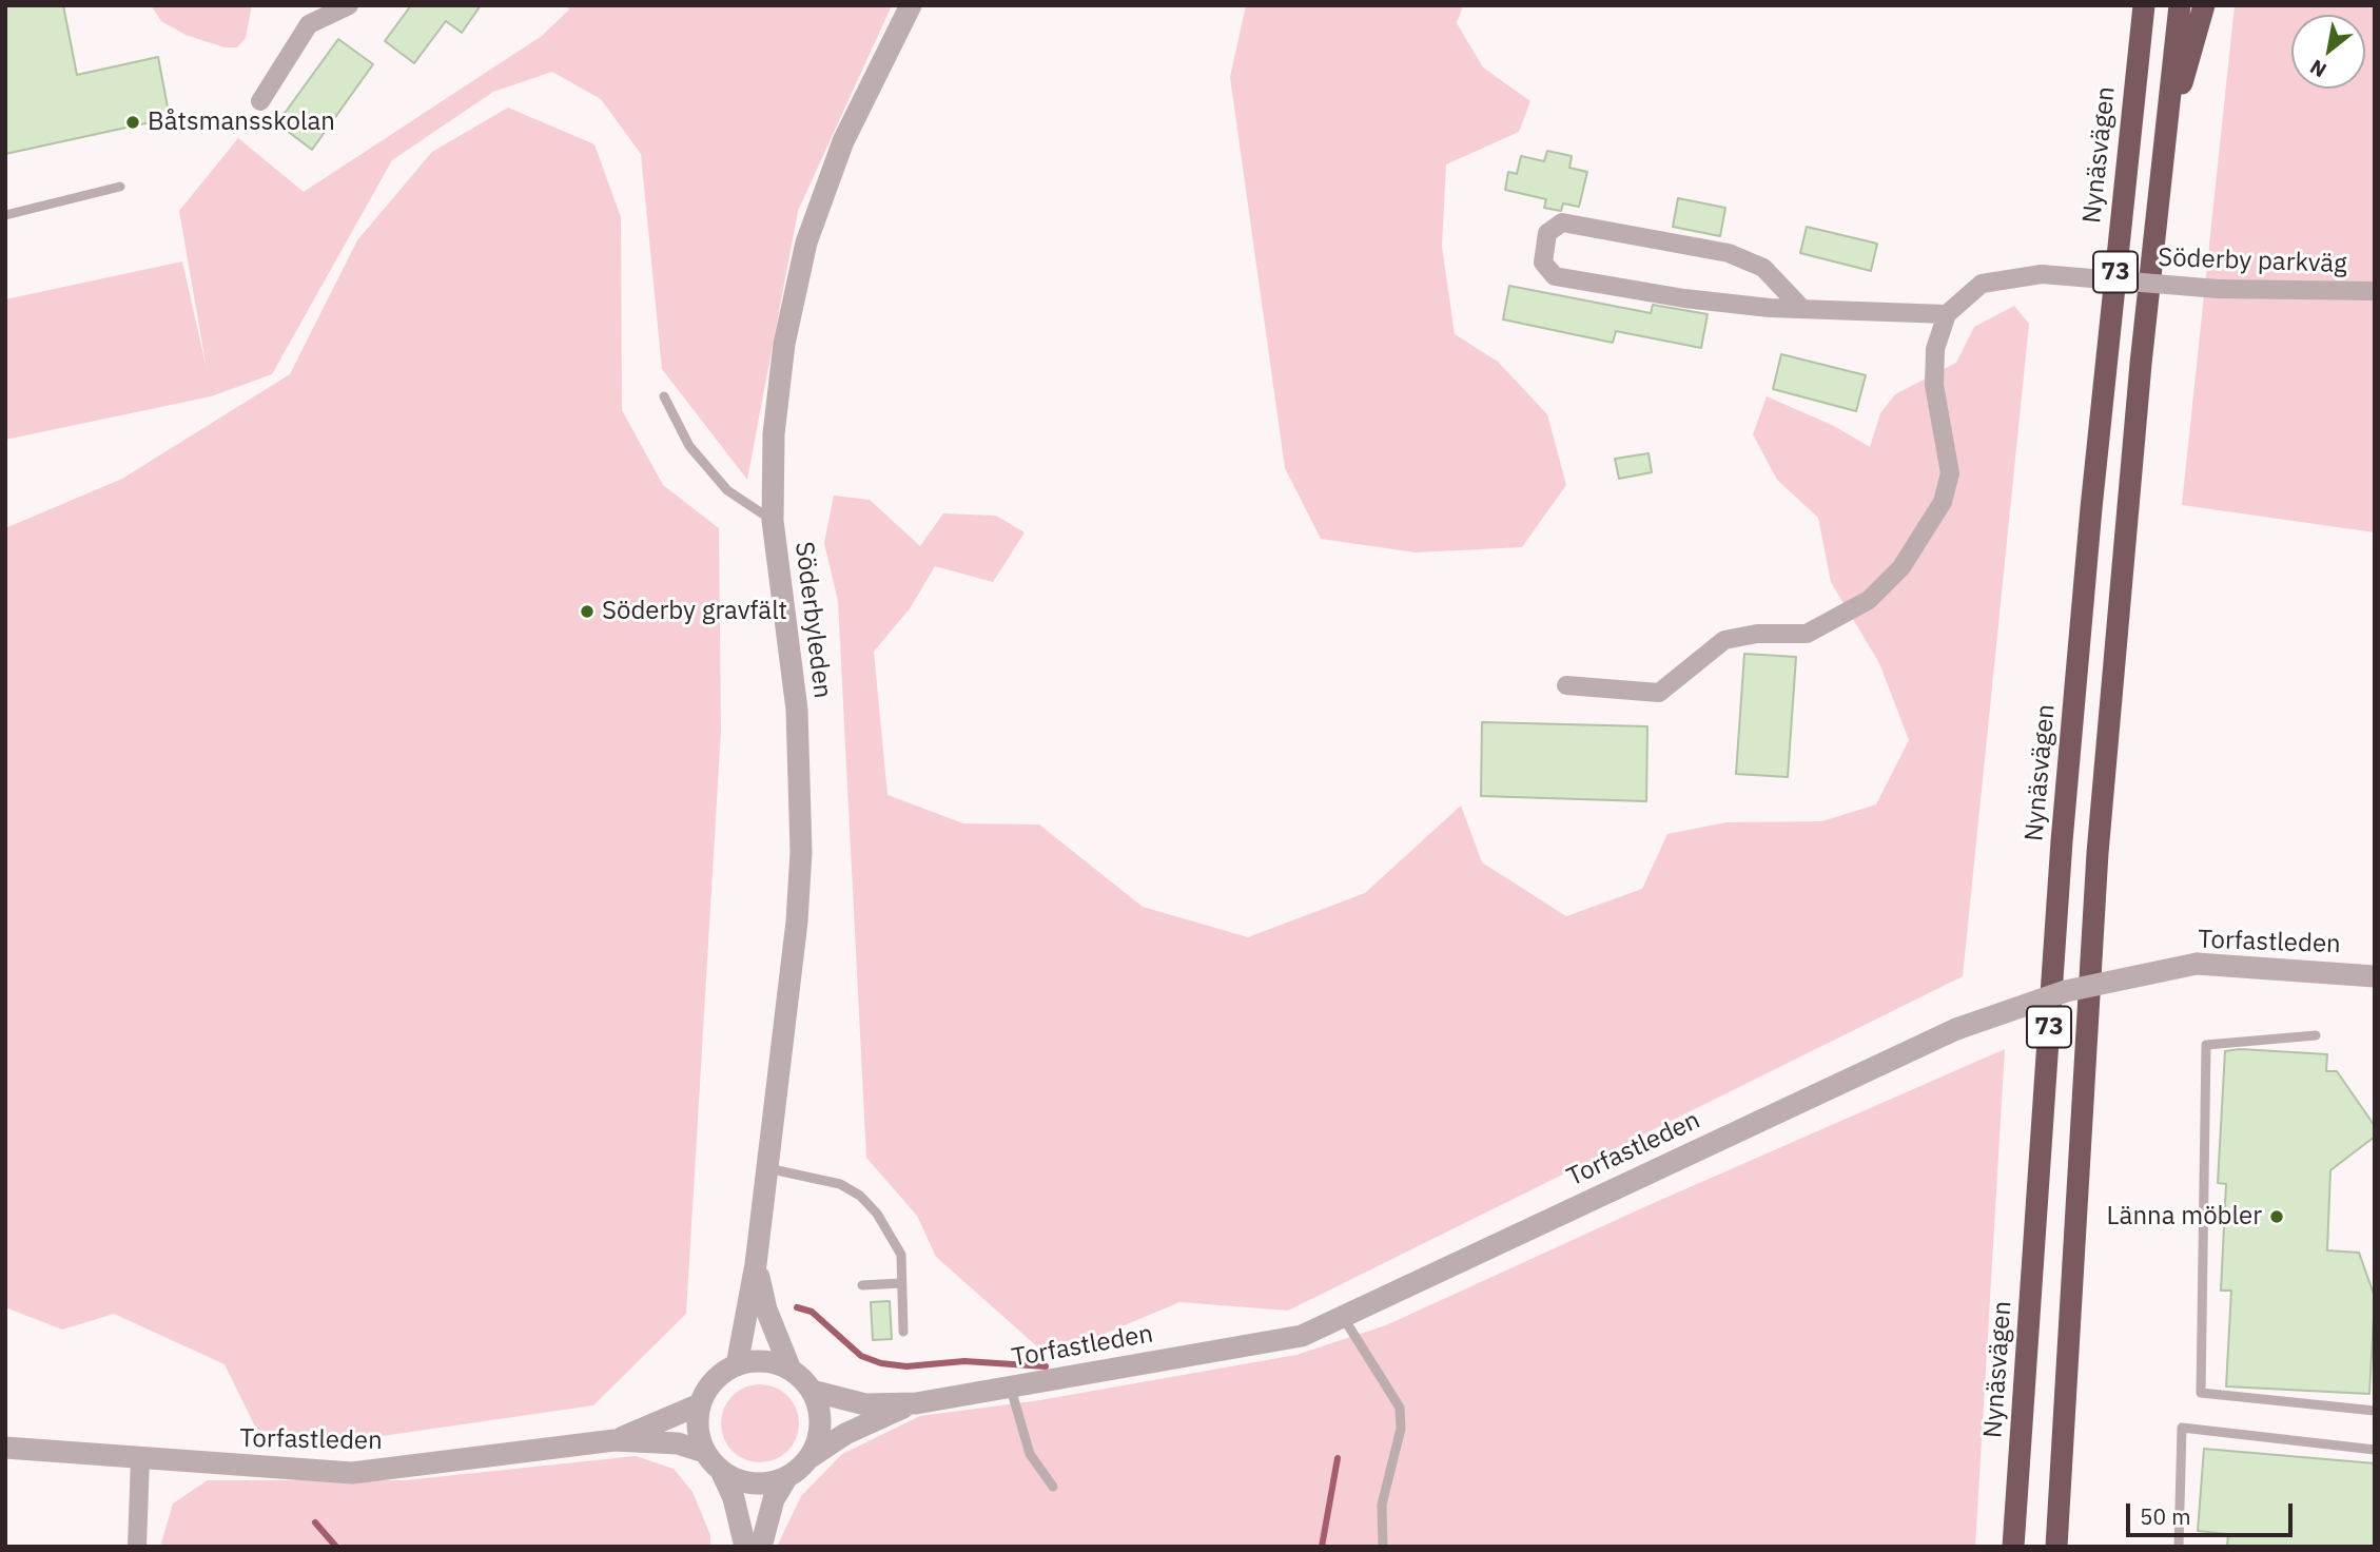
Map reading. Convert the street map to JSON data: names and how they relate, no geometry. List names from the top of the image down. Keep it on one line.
{"streets":{"highway":["Nynäsvägen","73"],"street":["Söderby parkväg","Söderbyleden","Torfastleden"]},"crossings":[["Söderbyleden","Torfastleden"]],"places":["Båtsmansskolan","Söderby gravfält","Länna möbler"],"scale_bar":"50 m","north":"bottom left"}
